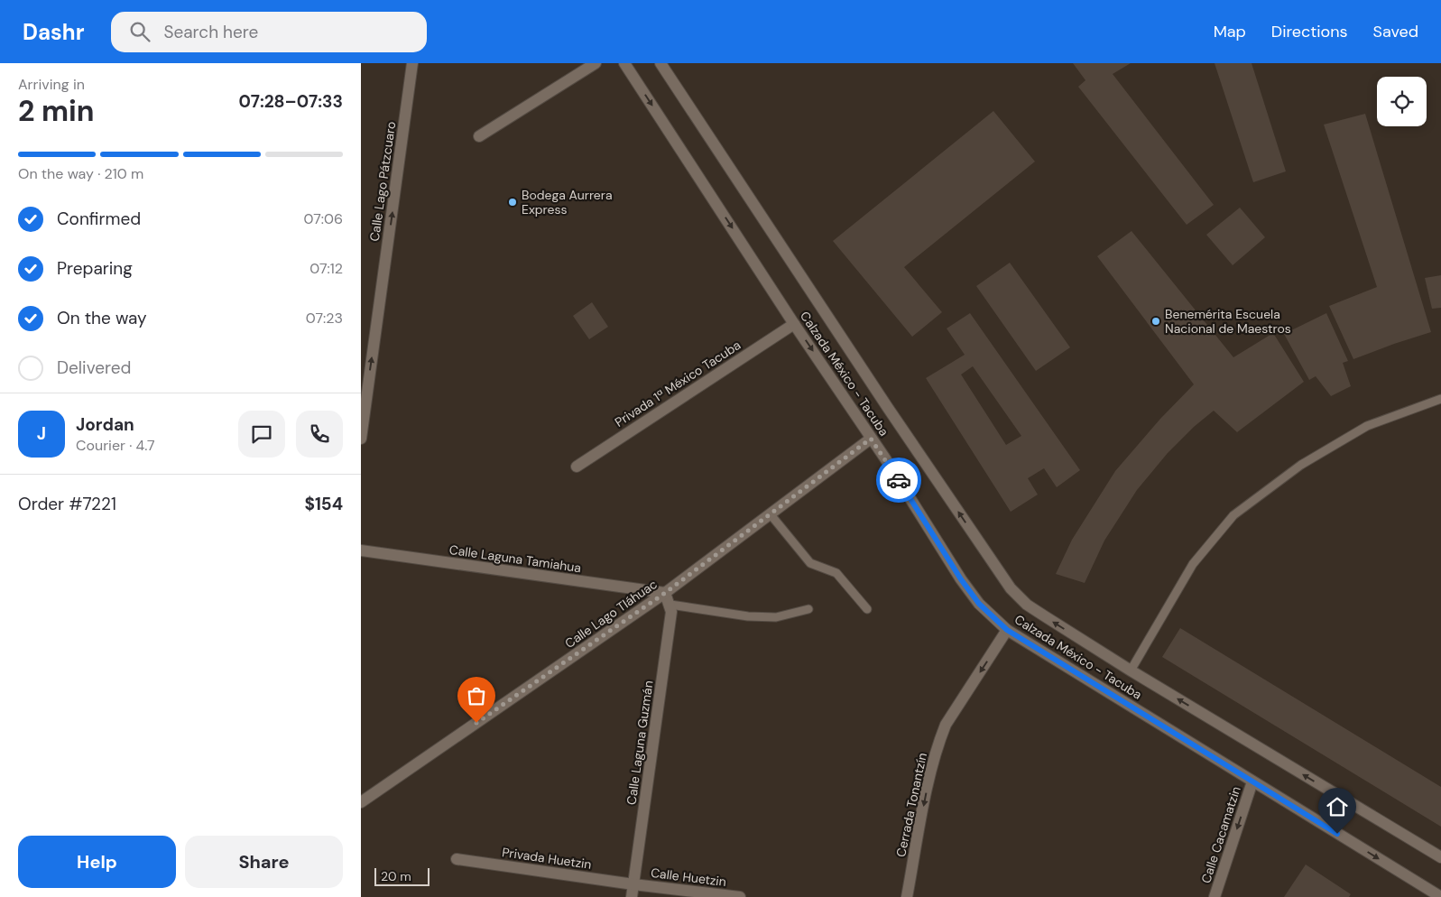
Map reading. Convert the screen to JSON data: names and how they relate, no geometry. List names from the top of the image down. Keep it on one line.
{"streets":{"street":["Calle Lago Pátzcuaro","Calzada México - Tacuba","Privada 1ª México Tacuba","Calle Laguna Tamiahua","Calle Lago Tláhuac","Calle Laguna Guzmán","Cerrada Tonantzín","Calle Cacamatzin","Privada Huetzin","Calle Huetzin"]},"crossings":[["Calzada México - Tacuba","Privada 1ª México Tacuba"],["Calzada México - Tacuba","Calle Lago Tláhuac"],["Calzada México - Tacuba","Cerrada Tonantzín"],["Calzada México - Tacuba","Calle Cacamatzin"],["Calle Laguna Tamiahua","Calle Lago Tláhuac"],["Calle Laguna Tamiahua","Calle Laguna Guzmán"],["Calle Lago Tláhuac","Calle Laguna Guzmán"],["Calle Laguna Guzmán","Privada Huetzin"],["Calle Laguna Guzmán","Calle Huetzin"],["Privada Huetzin","Calle Huetzin"]],"one_way":["Calle Lago Pátzcuaro","Cerrada Tonantzín","Calle Cacamatzin"],"places":["Bodega Aurrera Express","Benemérita Escuela Nacional de Maestros"],"scale_bar":"20 m","page":{"header":"Dashr","search":"Search here","nav":["Map","Directions","Saved"],"heading":["2 min","Arriving in","07:28–07:33"],"panel":["Jordan","Courier · 4.7","Order #7221","$154"],"bar":"On the way · 210 m","list":[["Confirmed","07:06"],["Preparing","07:12"],["On the way","07:23"],"Delivered"],"round":"J","buttons":["Help","Share"],"scale":"20 m"}}
